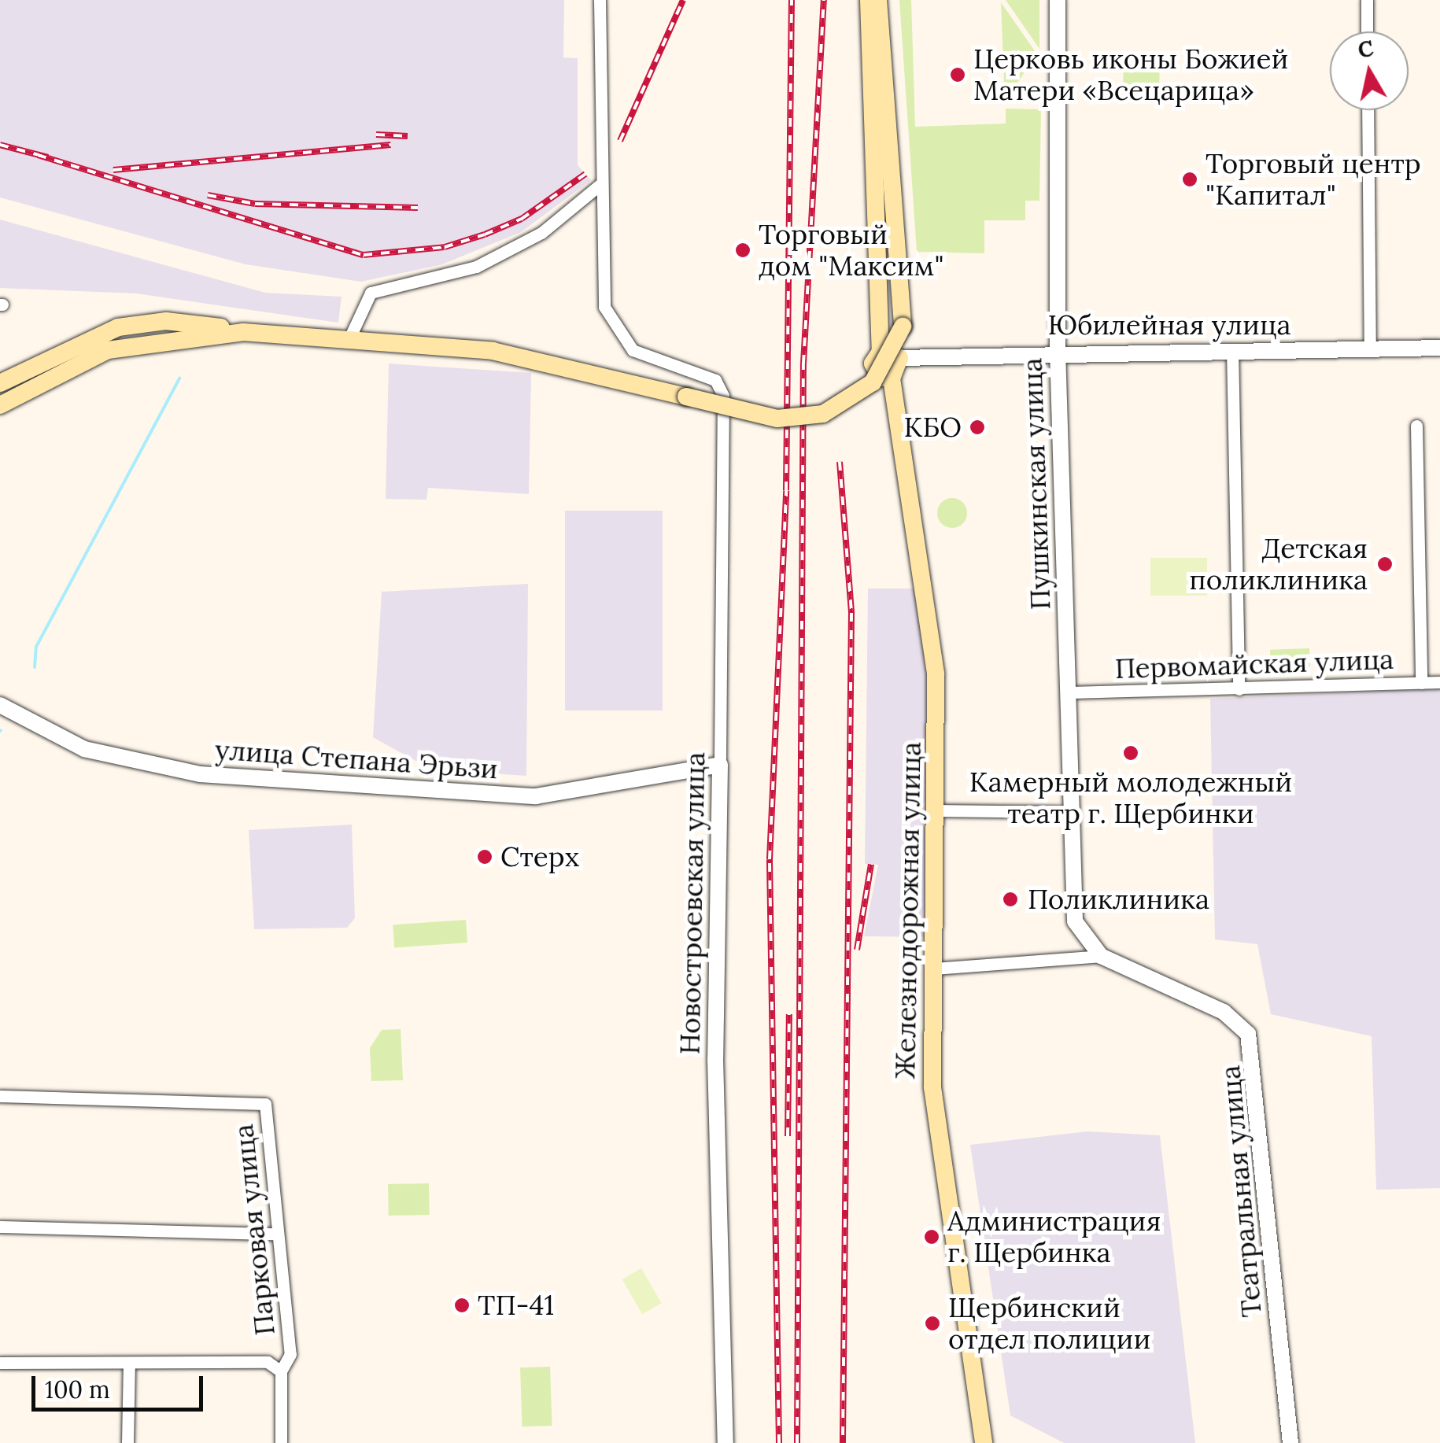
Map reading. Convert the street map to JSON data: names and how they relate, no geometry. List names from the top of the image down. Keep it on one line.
{"streets":{"main road":["Железнодорожная улица"],"street":["Юбилейная улица","Пушкинская улица","Первомайская улица","улица Степана Эрьзи","Новостроевская улица","Театральная улица","Парковая улица"]},"crossings":[["Юбилейная улица","Пушкинская улица"],["Пушкинская улица","Первомайская улица"],["Пушкинская улица","Театральная улица"],["улица Степана Эрьзи","Новостроевская улица"],["Железнодорожная улица","Театральная улица"]],"places":["Церковь иконы Божией Матери «Всецарица»","Торговый центр \"Капитал\"","Торговый дом \"Максим\"","КБО","Детская поликлиника","Камерный молодежный театр г. Щербинки","Стерх","Поликлиника","Администрация г. Щербинка","ТП-41","Щербинский отдел полиции"],"scale_bar":"100 m","north":"top"}
